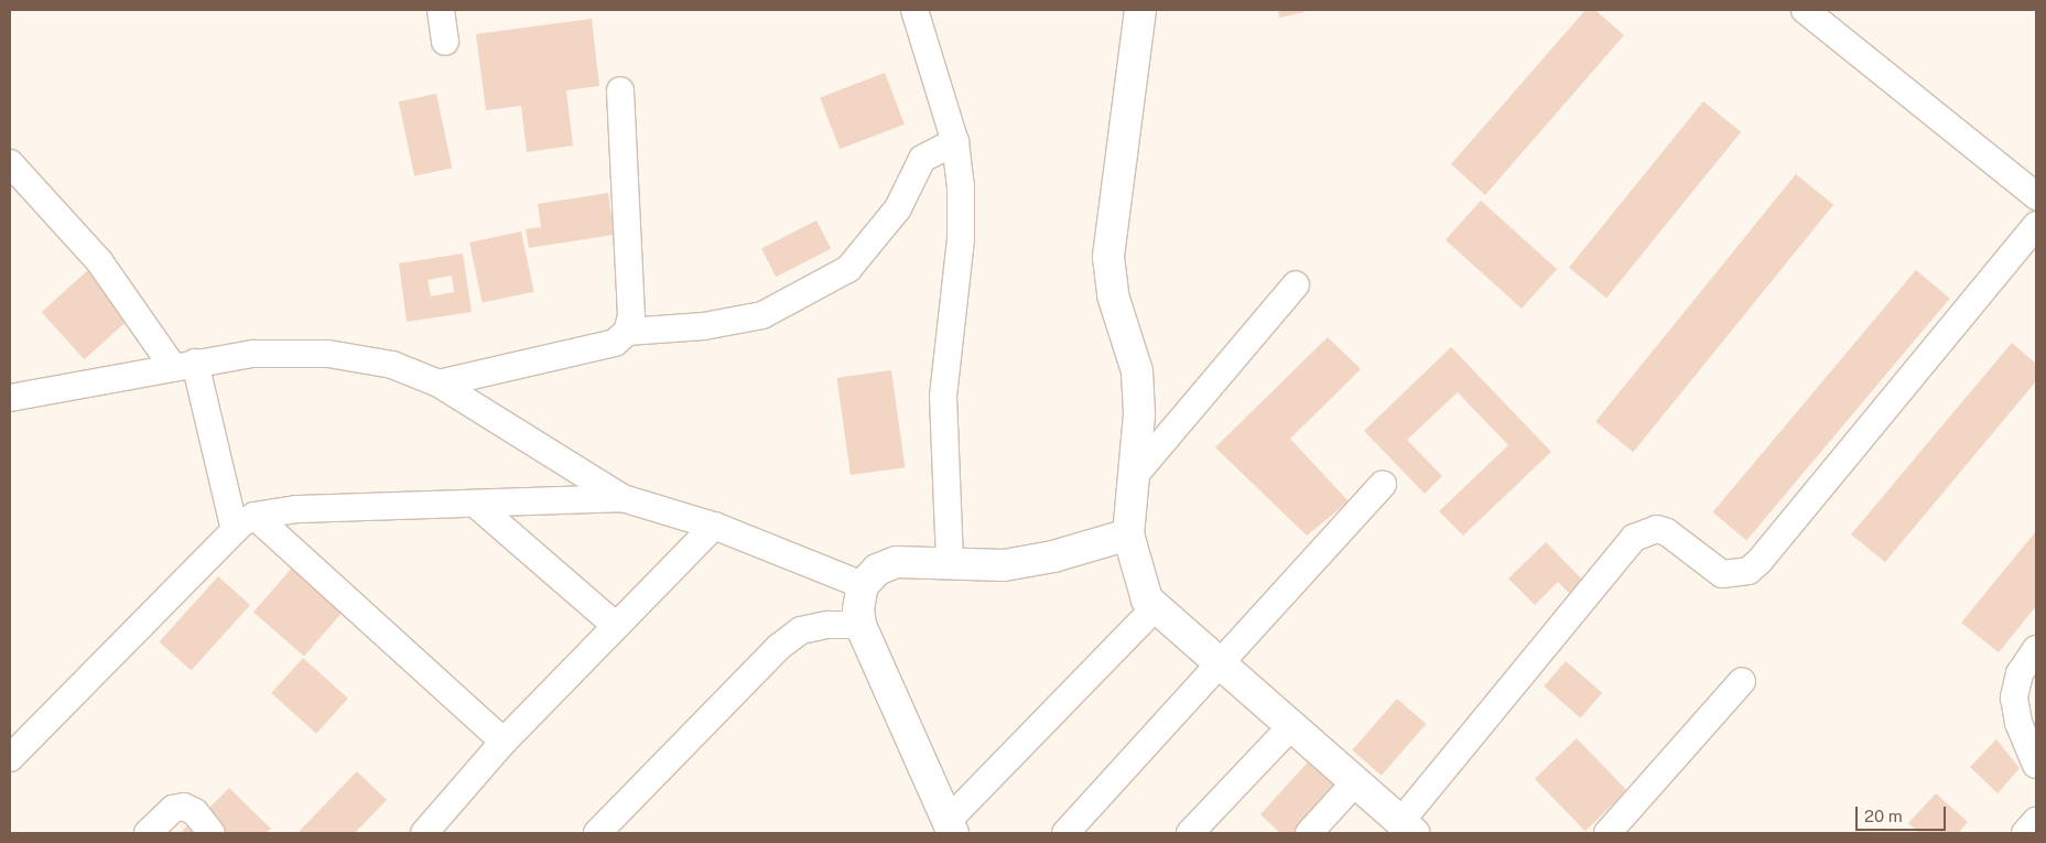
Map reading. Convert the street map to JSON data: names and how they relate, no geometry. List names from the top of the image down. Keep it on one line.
{"scale_bar":"20 m"}
